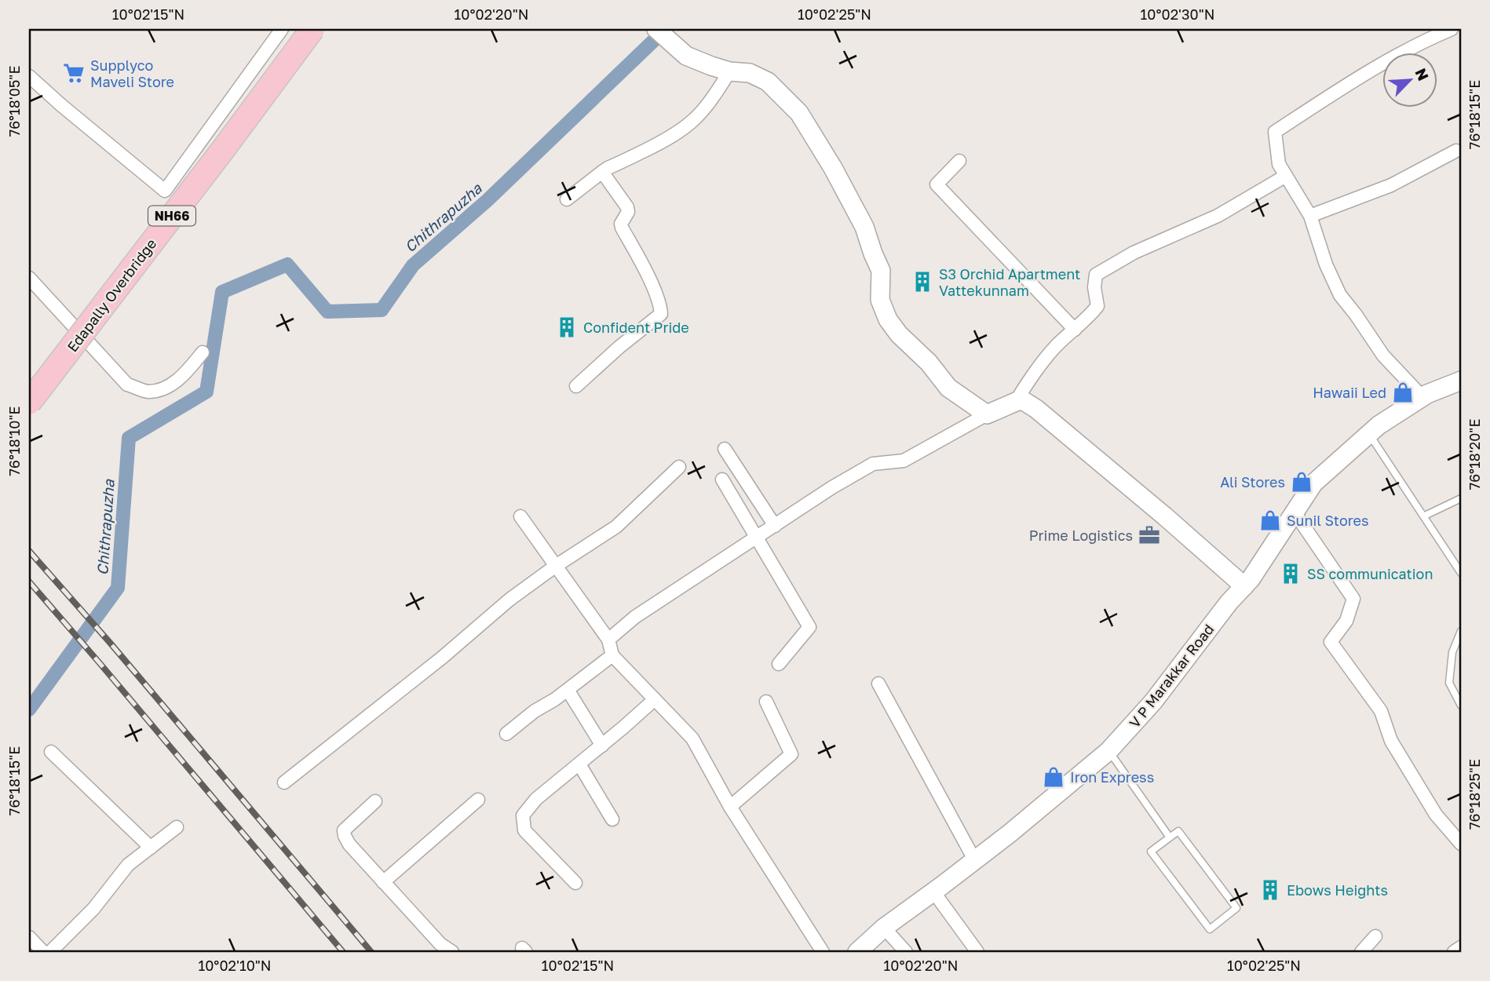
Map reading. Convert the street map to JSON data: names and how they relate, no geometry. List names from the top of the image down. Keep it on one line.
{"streets":{"highway":["NH66","Edapally Overbridge"],"street":["V P Marakkar Road"]},"water":["Chithrapuzha"],"places":{"supermarket":["Supplyco Maveli Store"],"building":["S3 Orchid Apartment Vattekunnam","Confident Pride","SS communication","Ebows Heights"],"shop":["Hawaii Led","Ali Stores","Sunil Stores","Iron Express"],"office":["Prime Logistics"]},"north":"top right","coordinates":["10°02'15\"N","10°02'20\"N","10°02'25\"N","10°02'30\"N","76°18'05\"E","76°18'15\"E","76°18'10\"E","76°18'20\"E","76°18'25\"E","10°02'10\"N"]}
